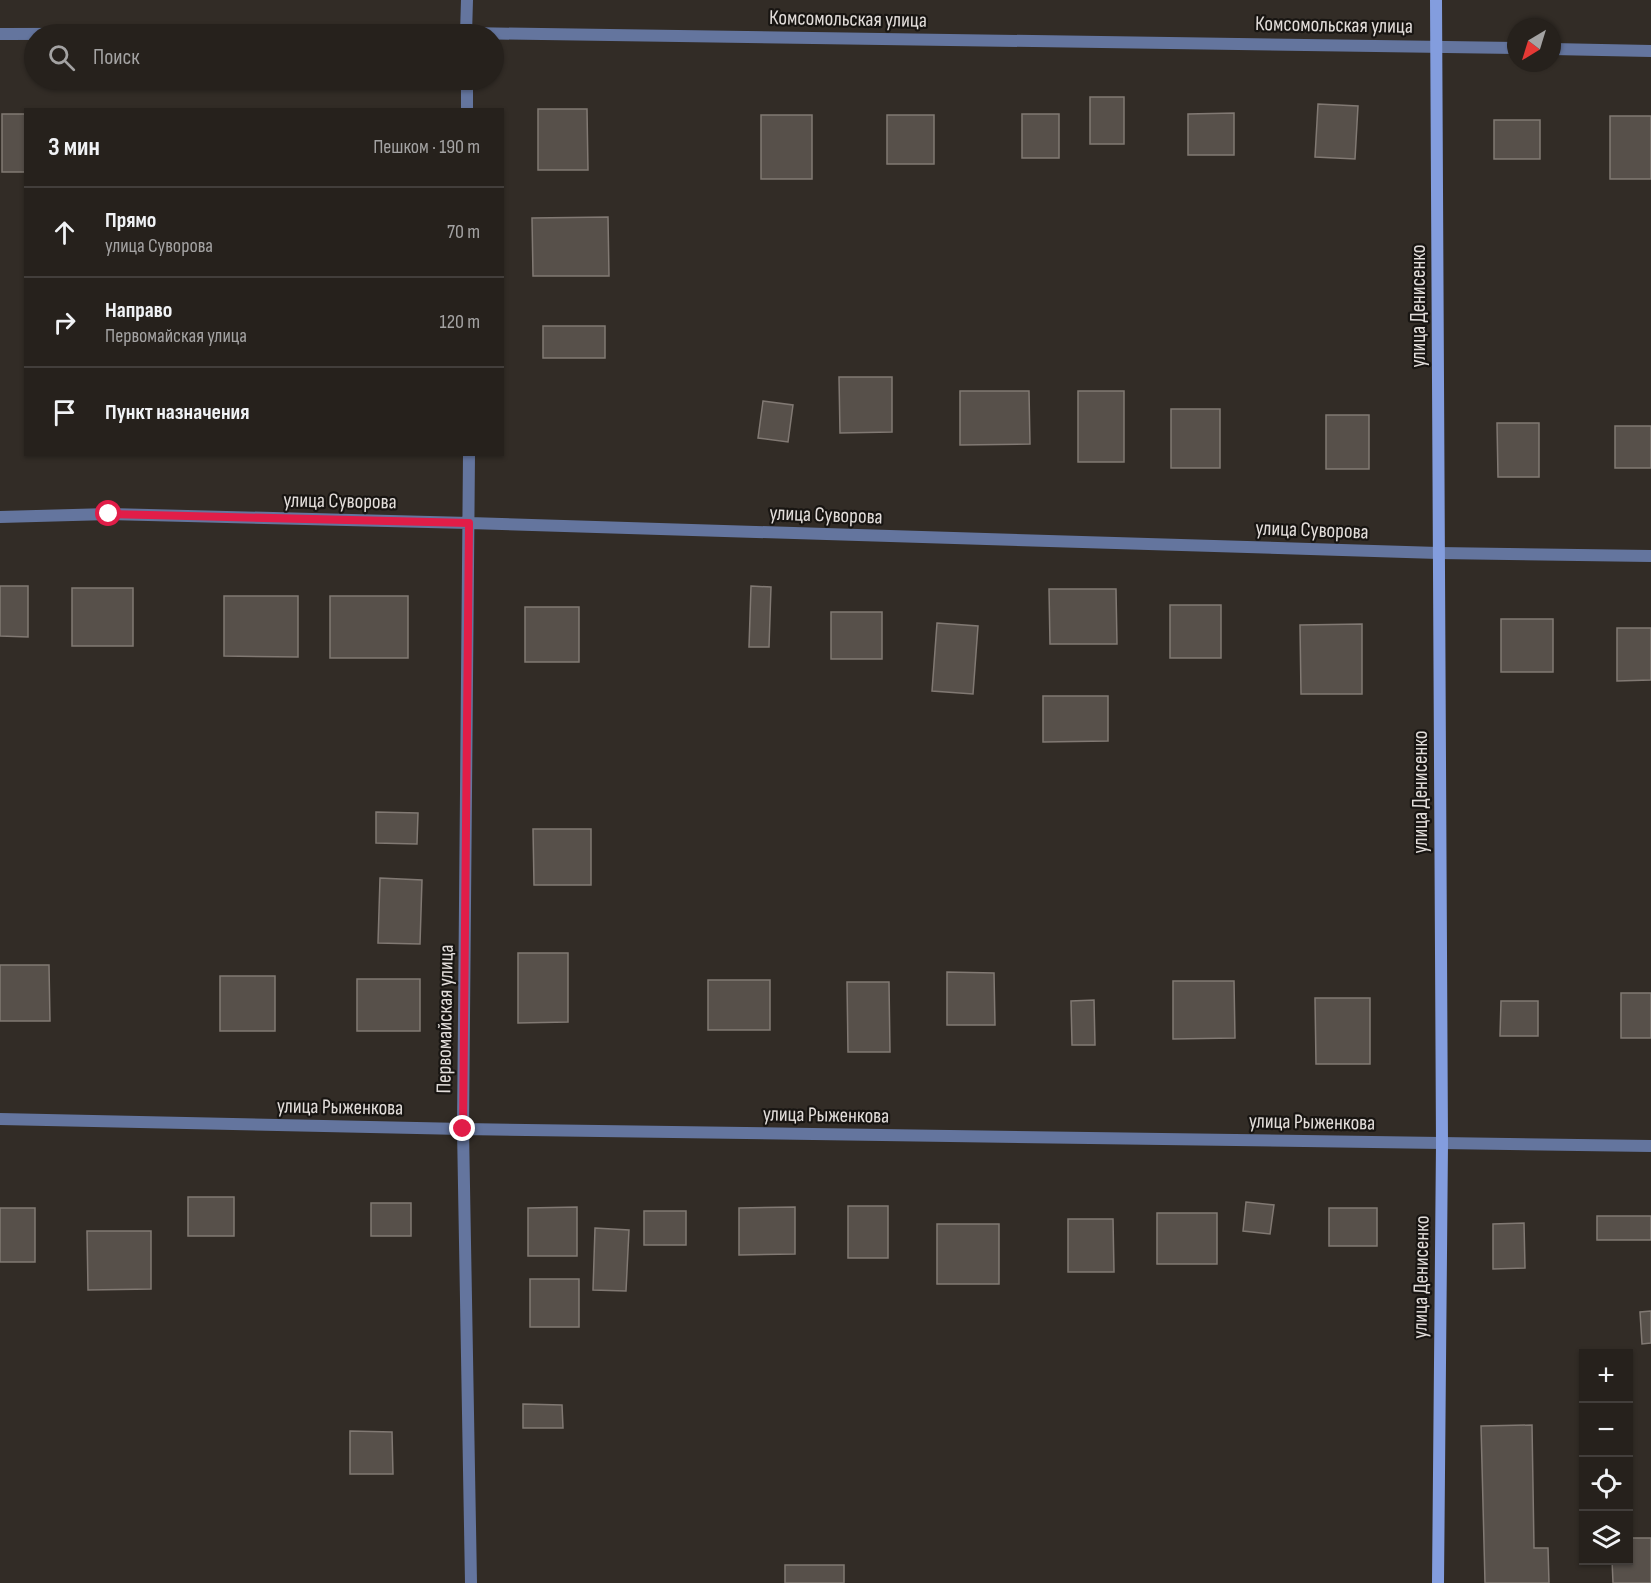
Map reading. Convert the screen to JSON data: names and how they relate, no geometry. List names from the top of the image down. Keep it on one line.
{"streets":{"street":["Комсомольская улица","улица Денисенко","улица Суворова","Первомайская улица","улица Рыженкова"]},"crossings":[["Комсомольская улица","улица Денисенко"],["улица Денисенко","улица Суворова"],["улица Денисенко","улица Рыженкова"],["улица Суворова","Первомайская улица"],["Первомайская улица","улица Рыженкова"]],"north":"bottom left","page":{"search":"Поиск","heading":["3 мин","Пешком · 190 m"],"list":[["Прямо","улица Суворова","70 m"],["Направо","Первомайская улица","120 m"],"Пункт назначения"],"map_buttons":["+","−"]}}
